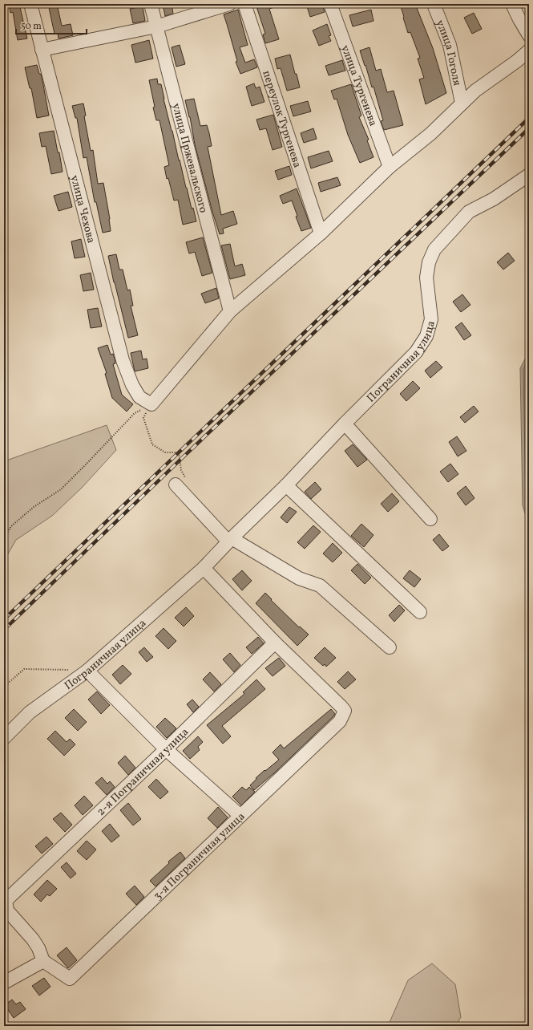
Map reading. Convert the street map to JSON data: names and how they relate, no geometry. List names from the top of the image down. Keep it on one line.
{"streets":{"street":["улица Гоголя","улица Тургенева","переулок Тургенева","улица Пржевальского","улица Чехова","Пограничная улица","2-я Пограничная улица","3-я Пограничная улица"]},"crossings":[["2-я Пограничная улица","3-я Пограничная улица"]],"scale_bar":"50 m"}
